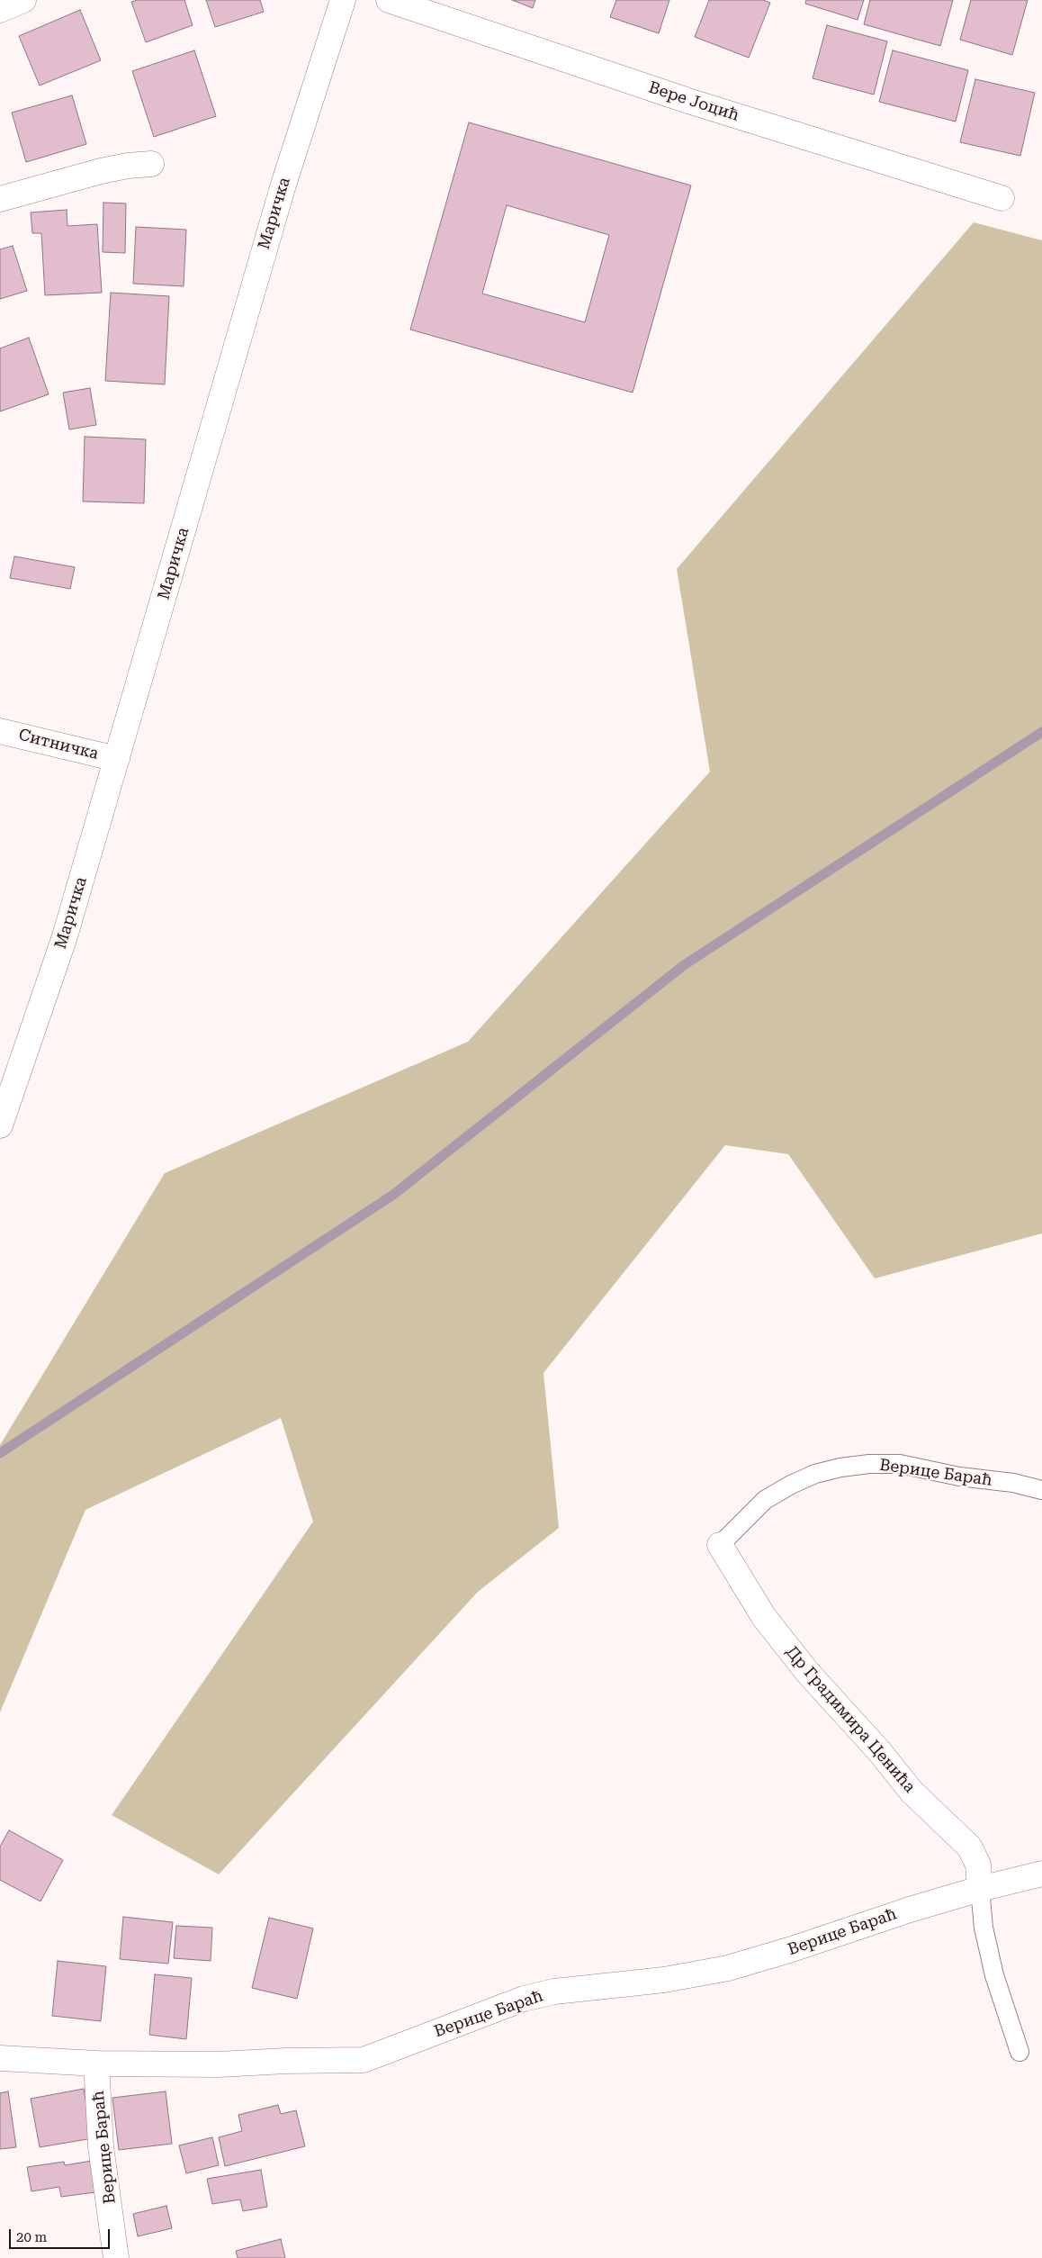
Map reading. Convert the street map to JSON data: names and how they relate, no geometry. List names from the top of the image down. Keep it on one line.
{"streets":{"street":["Вере Јоцић","Маричка","Ситничка","Верице Бараћ","Др Градимира Ценића"]},"crossings":[["Маричка","Ситничка"],["Верице Бараћ","Др Градимира Ценића"]],"scale_bar":"20 m"}
